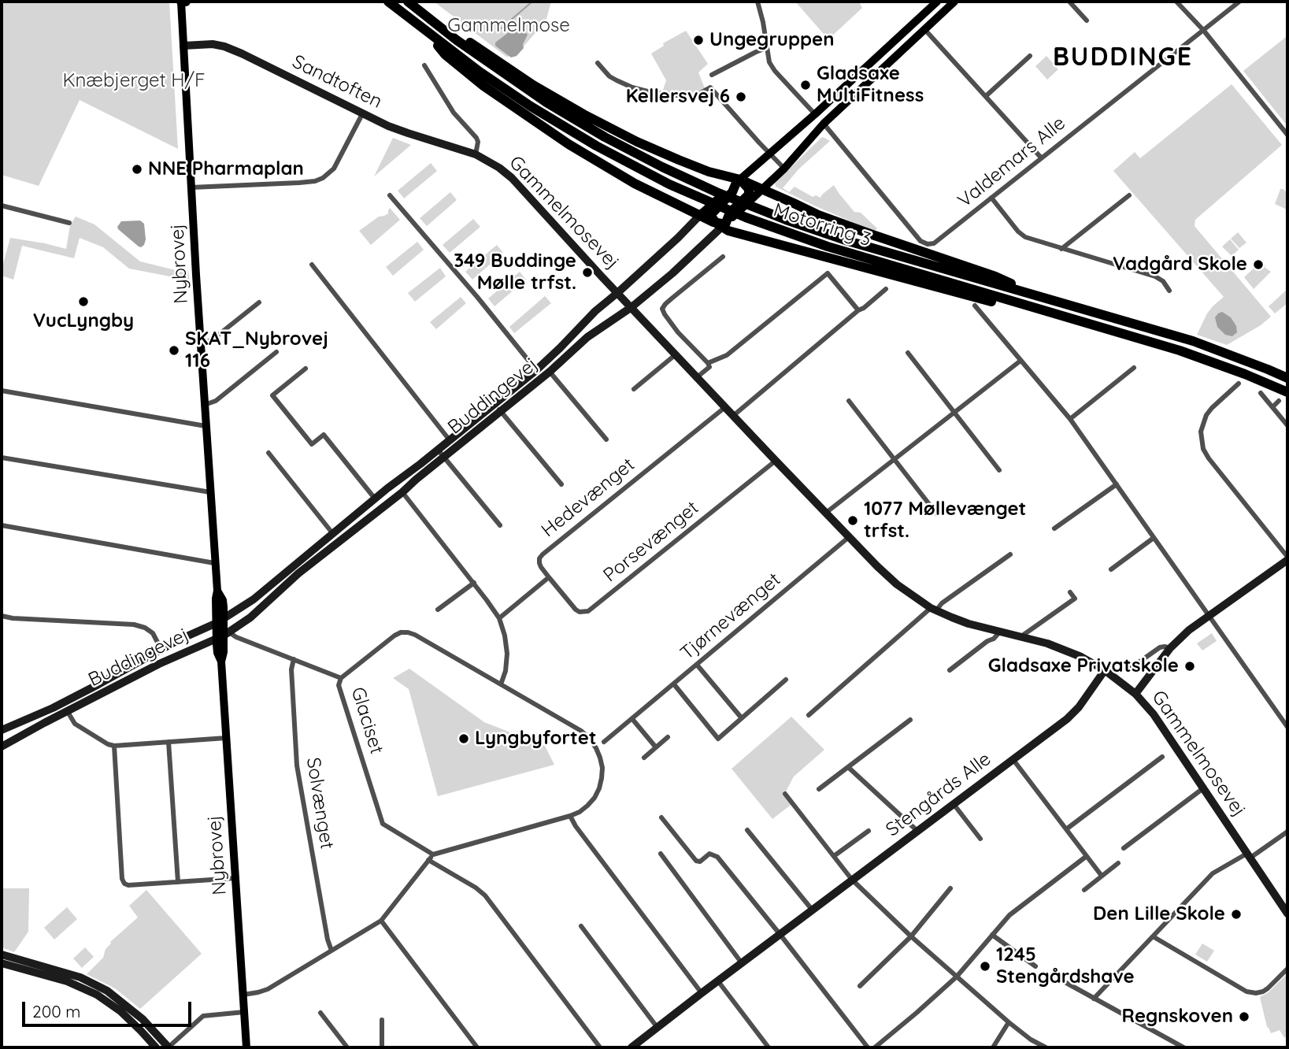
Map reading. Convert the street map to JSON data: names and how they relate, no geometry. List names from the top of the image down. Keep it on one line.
{"streets":{"highway":["Motorring 3"],"main road":["Nybrovej","Buddingevej"],"street":["Sandtoften","Valdemars Alle","Gammelmosevej","Hedevænget","Porsevænget","Tjørnevænget","Glaciset","Stengårds Alle","Solvænget"]},"crossings":[["Sandtoften","Gammelmosevej"],["Sandtoften","Nybrovej"],["Valdemars Alle","Buddingevej"],["Gammelmosevej","Buddingevej"],["Gammelmosevej","Hedevænget"],["Gammelmosevej","Porsevænget"],["Gammelmosevej","Tjørnevænget"],["Gammelmosevej","Stengårds Alle"],["Nybrovej","Buddingevej"],["Hedevænget","Porsevænget"]],"districts":["BUDDINGE"],"parks":["Gammelmose","Knæbjerget H/F"],"places":["Ungegruppen","Gladsaxe MultiFitness","Kellersvej 6","NNE Pharmaplan","Vadgård Skole","349 Buddinge Mølle trfst.","VucLyngby","SKAT_Nybrovej 116","1077 Møllevænget trfst.","Gladsaxe Privatskole","Lyngbyfortet","Den Lille Skole","1245 Stengårdshave","Regnskoven"],"scale_bar":"200 m"}
